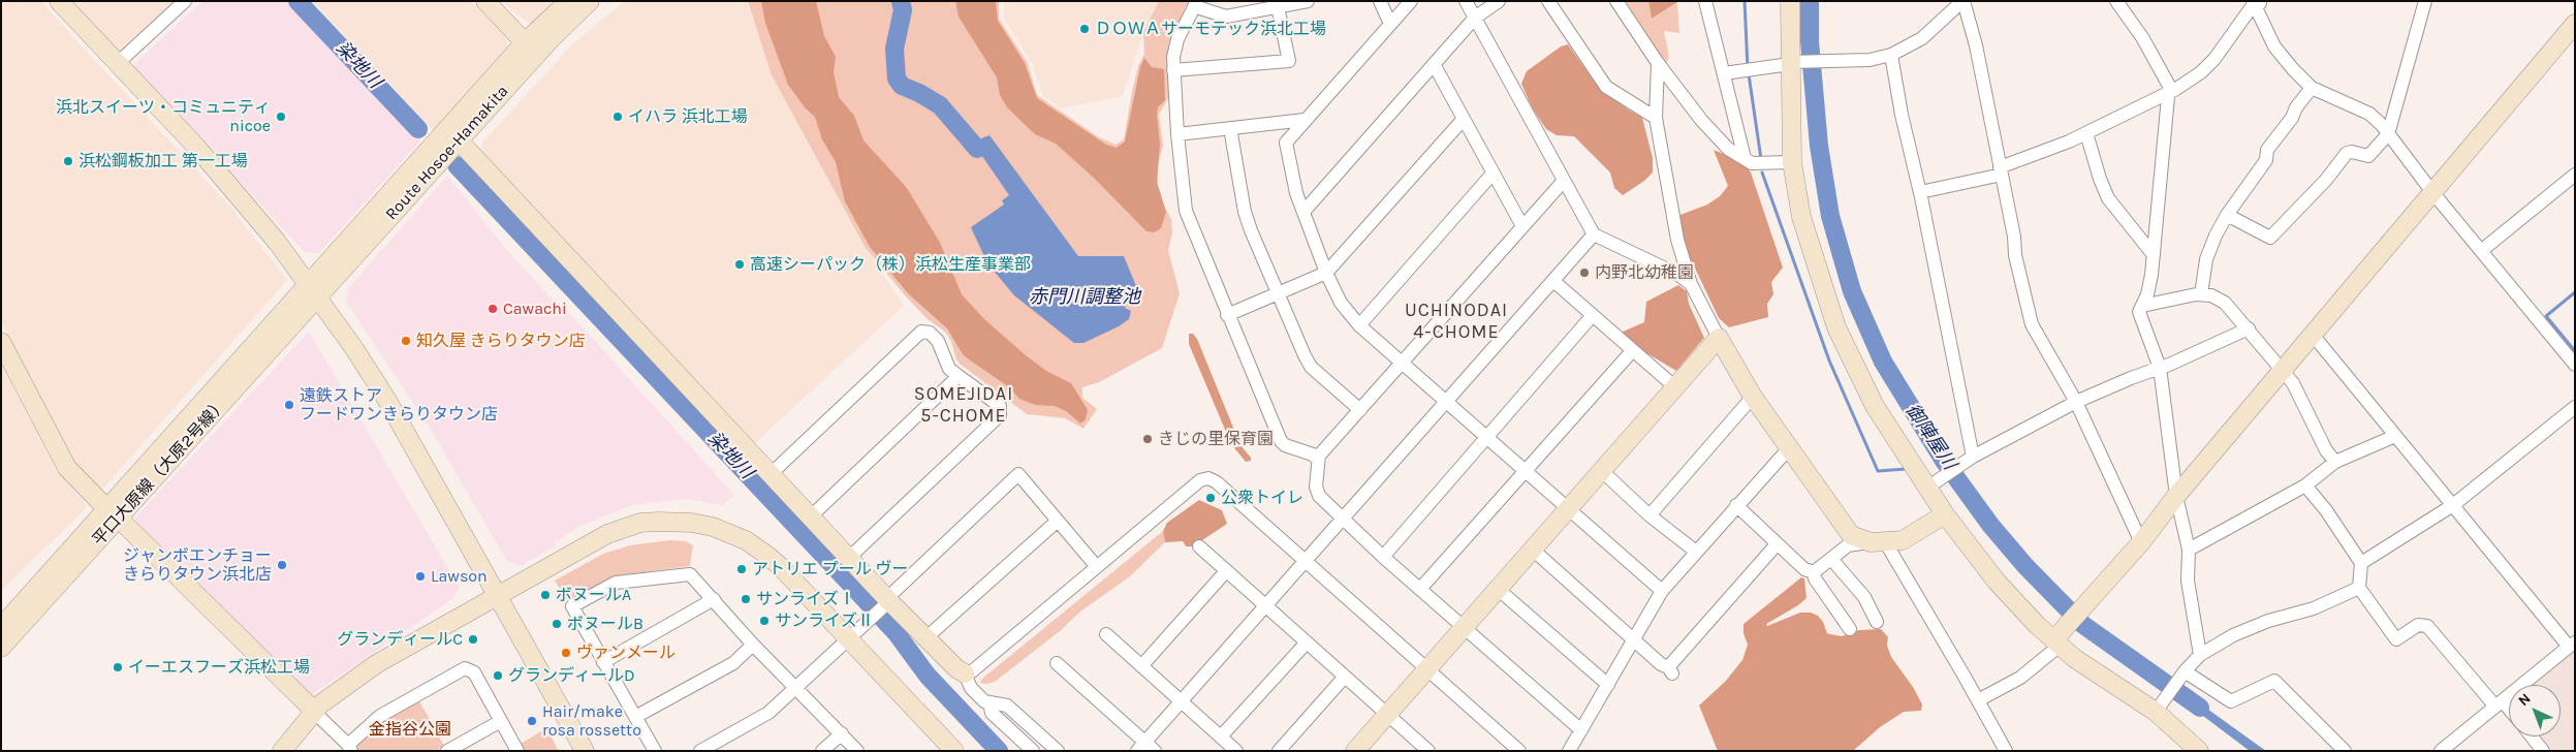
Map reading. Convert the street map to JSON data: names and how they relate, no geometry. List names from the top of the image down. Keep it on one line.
{"streets":{"street":["Route Hosoe-Hamakita","平口大原線（大原2号線）"]},"crossings":[["Route Hosoe-Hamakita","平口大原線（大原2号線）"]],"districts":["UCHINODAI 4-CHOME","SOMEJIDAI 5-CHOME"],"water":["染地川","赤門川調整池","御陣屋川"],"parks":["金指谷公園"],"places":["ＤＯＷＡサーモテック浜北工場","浜北スイーツ・コミュニティ nicoe","イハラ 浜北工場","浜松鋼板加工 第一工場","高速シーパック（株）浜松生産事業部","内野北幼稚園","Cawachi","知久屋 きらりタウン店","遠鉄ストア フードワンきらりタウン店","きじの里保育園","公衆トイレ","ジャンボエンチョー きらりタウン浜北店","アトリエ プール ヴー","Lawson","ボヌールA","サンライズⅠ","サンライズⅡ","ボヌールB","グランディールC","ヴァンメール","イーエスフーズ浜松工場","グランディールD","Hair/make rosa rossetto"],"north":"top left"}
